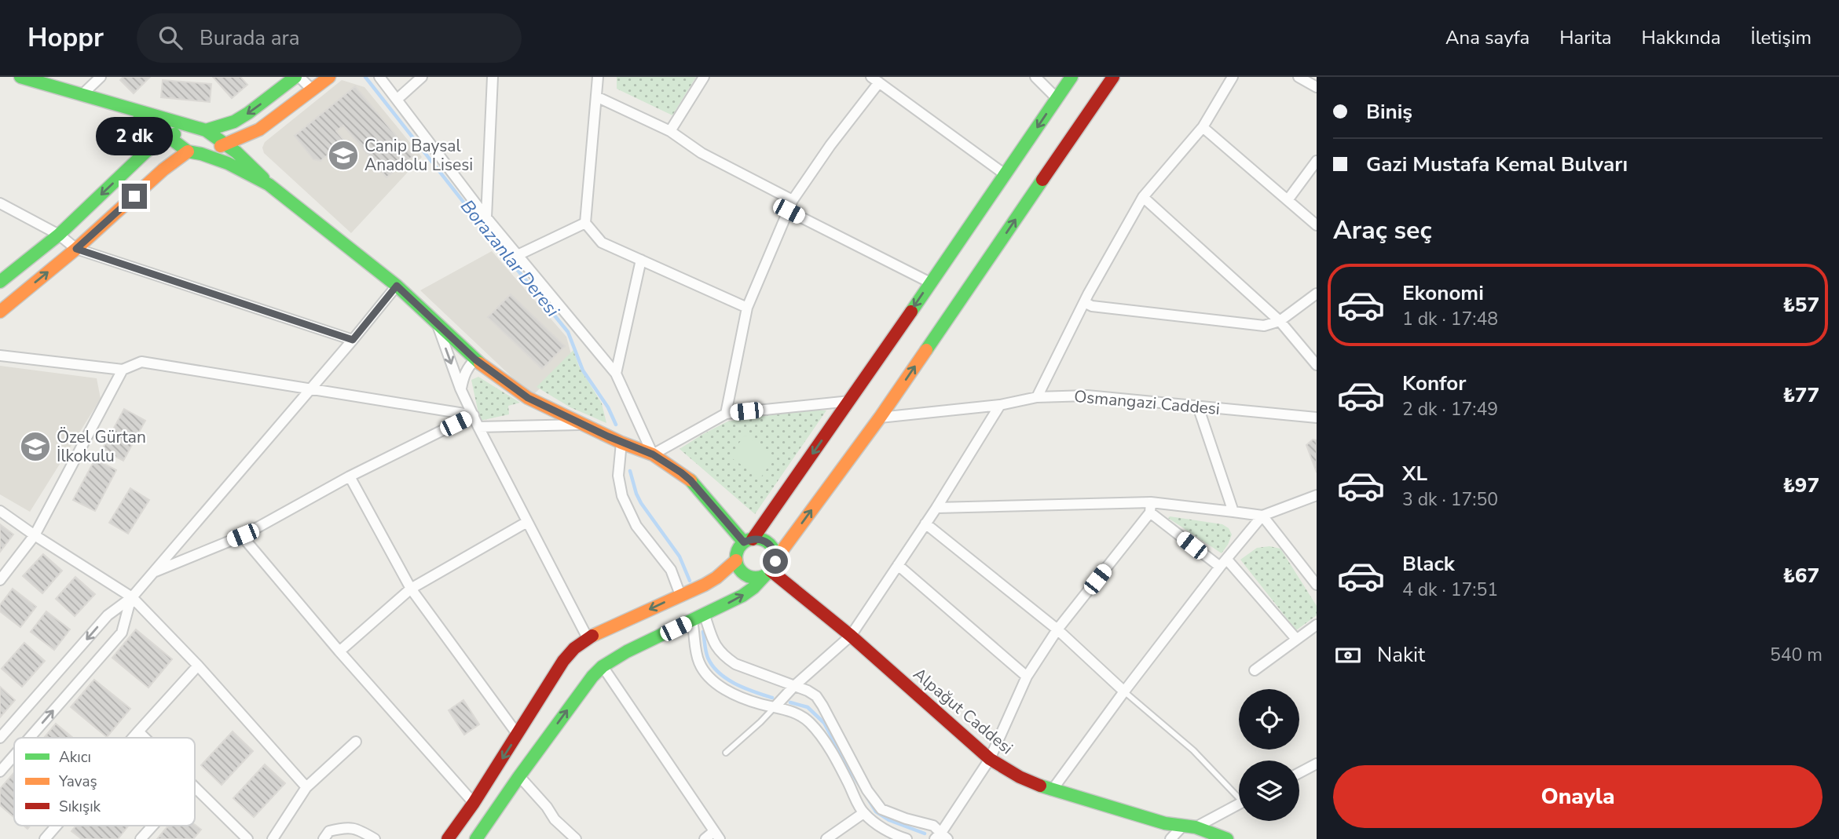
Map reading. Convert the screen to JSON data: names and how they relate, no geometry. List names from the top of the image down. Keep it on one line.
{"streets":{"main road":["Alpağut Caddesi"],"street":["Osmangazi Caddesi"]},"water":["Borazanlar Deresi"],"places":{"school or university":["Canip Baysal Anadolu Lisesi","Özel Gürtan İlkokulu"]},"legend":["Akıcı","Yavaş","Sıkışık"],"page":{"header":"Hoppr","search":"Burada ara","nav":["Ana sayfa","Harita","Hakkında","İletişim"],"banner":["Biniş","Gazi Mustafa Kemal Bulvarı"],"bubble":"2 dk","heading":"Araç seç","list":[{"name":"Ekonomi","note":"1 dk · 17:48","value":"₺57"},{"name":"Konfor","note":"2 dk · 17:49","value":"₺77"},{"name":"XL","note":"3 dk · 17:50","value":"₺97"},{"name":"Black","note":"4 dk · 17:51","value":"₺67"}],"pay":["Nakit","540 m"],"buttons":"Onayla"}}
